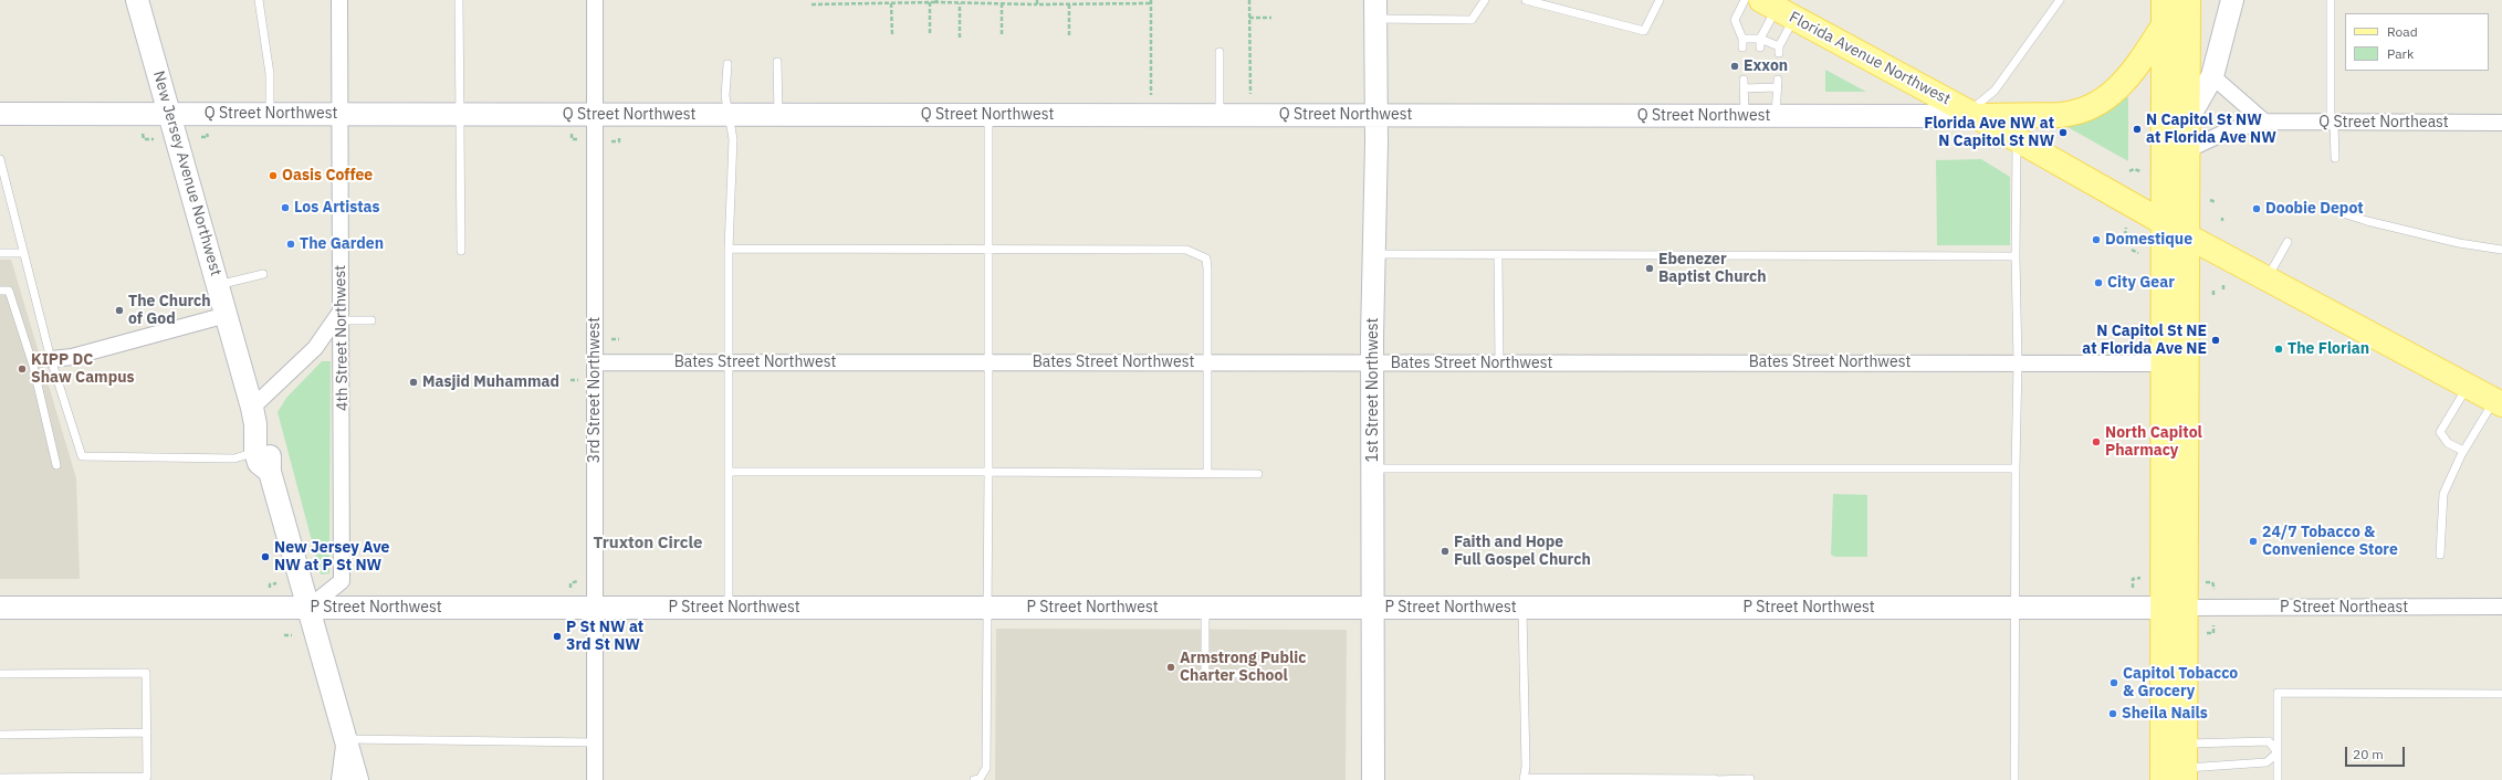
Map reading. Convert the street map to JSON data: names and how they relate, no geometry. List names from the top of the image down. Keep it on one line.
{"streets":{"main road":["Florida Avenue Northwest"],"street":["Q Street Northwest","Q Street Northeast","New Jersey Avenue Northwest","4th Street Northwest","Bates Street Northwest","3rd Street Northwest","1st Street Northwest","P Street Northwest","P Street Northeast"]},"crossings":[["Florida Avenue Northwest","Q Street Northwest"],["Q Street Northwest","New Jersey Avenue Northwest"],["Q Street Northwest","4th Street Northwest"],["Q Street Northwest","3rd Street Northwest"],["Q Street Northwest","1st Street Northwest"],["New Jersey Avenue Northwest","4th Street Northwest"],["New Jersey Avenue Northwest","P Street Northwest"],["4th Street Northwest","P Street Northwest"],["Bates Street Northwest","3rd Street Northwest"],["Bates Street Northwest","1st Street Northwest"],["3rd Street Northwest","P Street Northwest"],["1st Street Northwest","P Street Northwest"],["P Street Northwest","P Street Northeast"]],"districts":["Truxton Circle"],"places":["Exxon","N Capitol St NW at Florida Ave NW","Florida Ave NW at N Capitol St NW","Oasis Coffee","Los Artistas","Doobie Depot","Domestique","The Garden","Ebenezer Baptist Church","City Gear","The Church of God","N Capitol St NE at Florida Ave NE","The Florian","KIPP DC Shaw Campus","Masjid Muhammad","North Capitol Pharmacy","24/7 Tobacco & Convenience Store","Faith and Hope Full Gospel Church","New Jersey Ave NW at P St NW","P St NW at 3rd St NW","Armstrong Public Charter School","Capitol Tobacco & Grocery","Sheila Nails"],"legend":["Road","Park"],"scale_bar":"20 m"}
